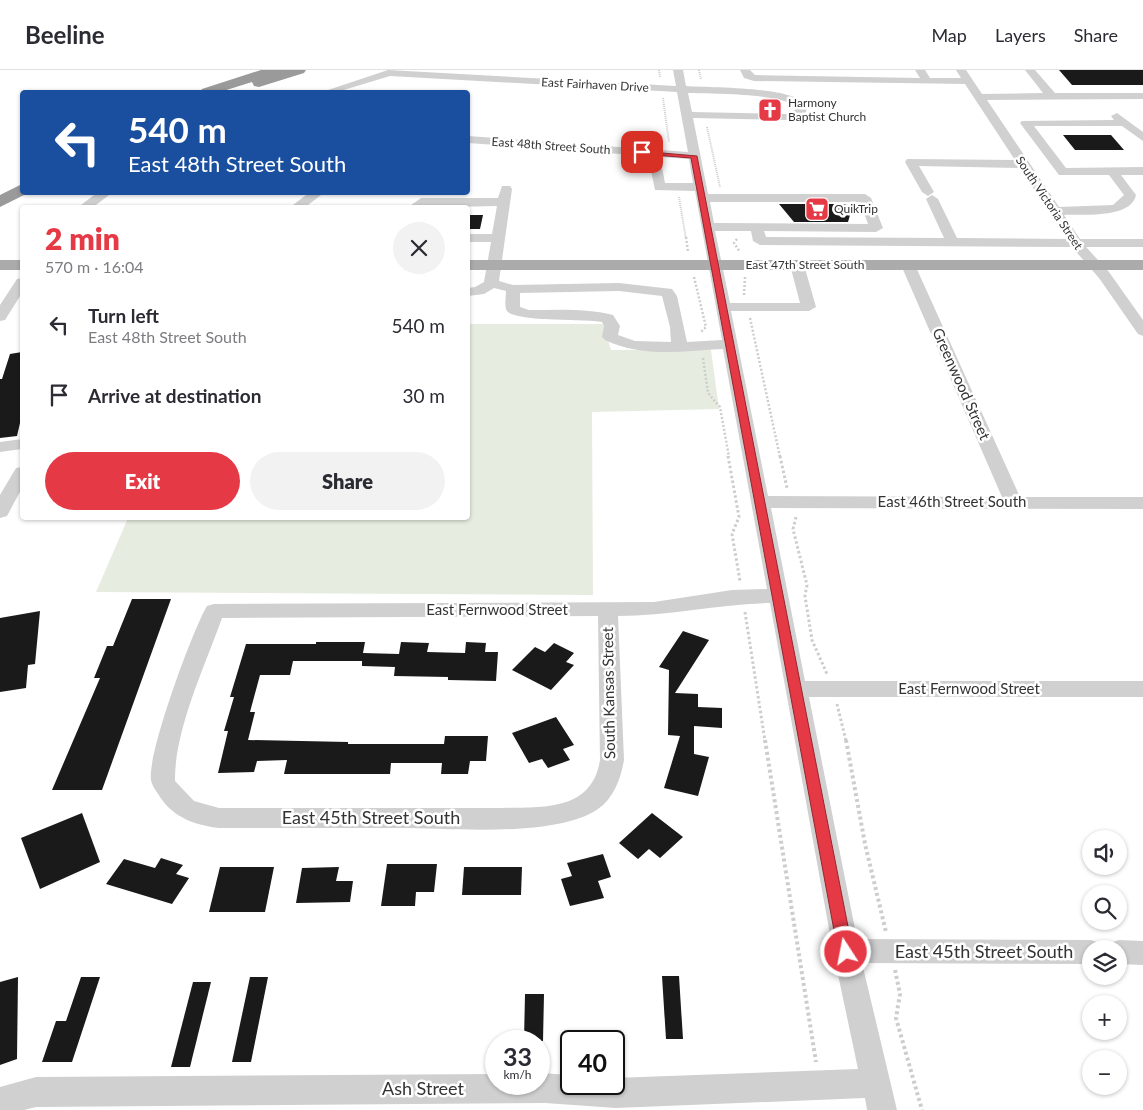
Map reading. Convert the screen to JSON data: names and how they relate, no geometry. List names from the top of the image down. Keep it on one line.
{"streets":{"main road":["East 47th Street South"],"street":["East Fairhaven Drive","East 48th Street South","South Victoria Street","Greenwood Street","East 46th Street South","East Fernwood Street","South Kansas Street","East 45th Street South","Ash Street"]},"crossings":[["South Victoria Street","East 47th Street South"],["East 47th Street South","Greenwood Street"],["Greenwood Street","East 46th Street South"],["East Fernwood Street","South Kansas Street"],["East Fernwood Street","East 45th Street South"],["South Kansas Street","East 45th Street South"]],"places":{"church":["Harmony Baptist Church"],"supermarket":["QuikTrip"]},"page":{"header":"Beeline","nav":["Map","Layers","Share"],"turn":["540 m","East 48th Street South"],"heading":["2 min","570 m · 16:04"],"list":[{"name":"Turn left","note":"East 48th Street South","value":"540 m"},{"name":"Arrive at destination","value":"30 m"}],"buttons":["Exit","Share"],"map_buttons":["+","−"],"speed":"33 km/h","limit":"40"}}
